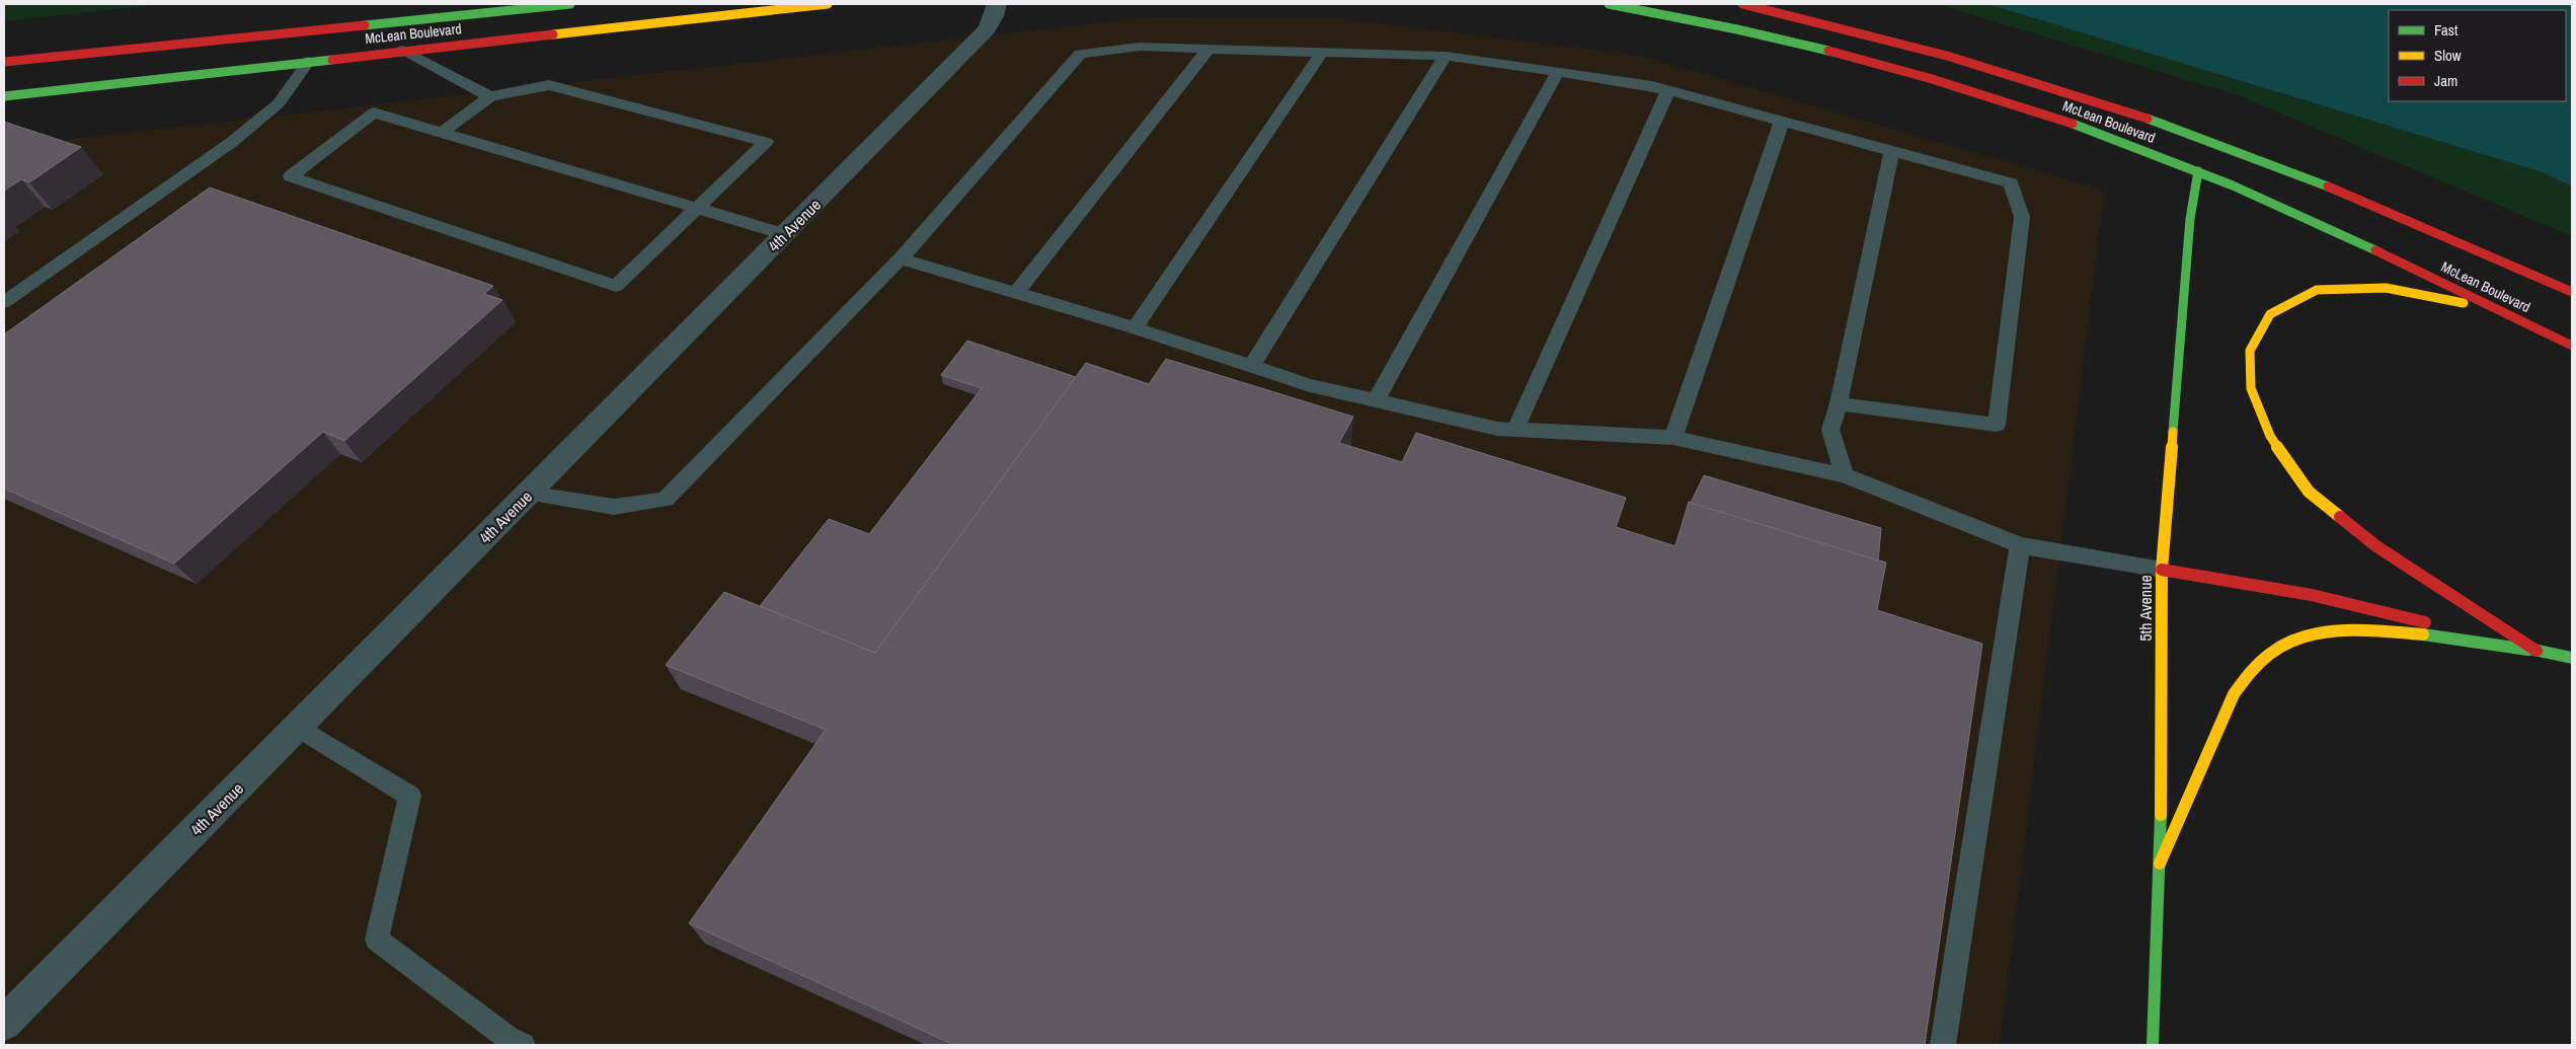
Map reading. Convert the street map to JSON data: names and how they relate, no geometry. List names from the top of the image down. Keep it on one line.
{"streets":{"main road":["McLean Boulevard","5th Avenue"],"street":["4th Avenue"]},"crossings":[["McLean Boulevard","5th Avenue"]],"legend":["Fast","Slow","Jam"]}
